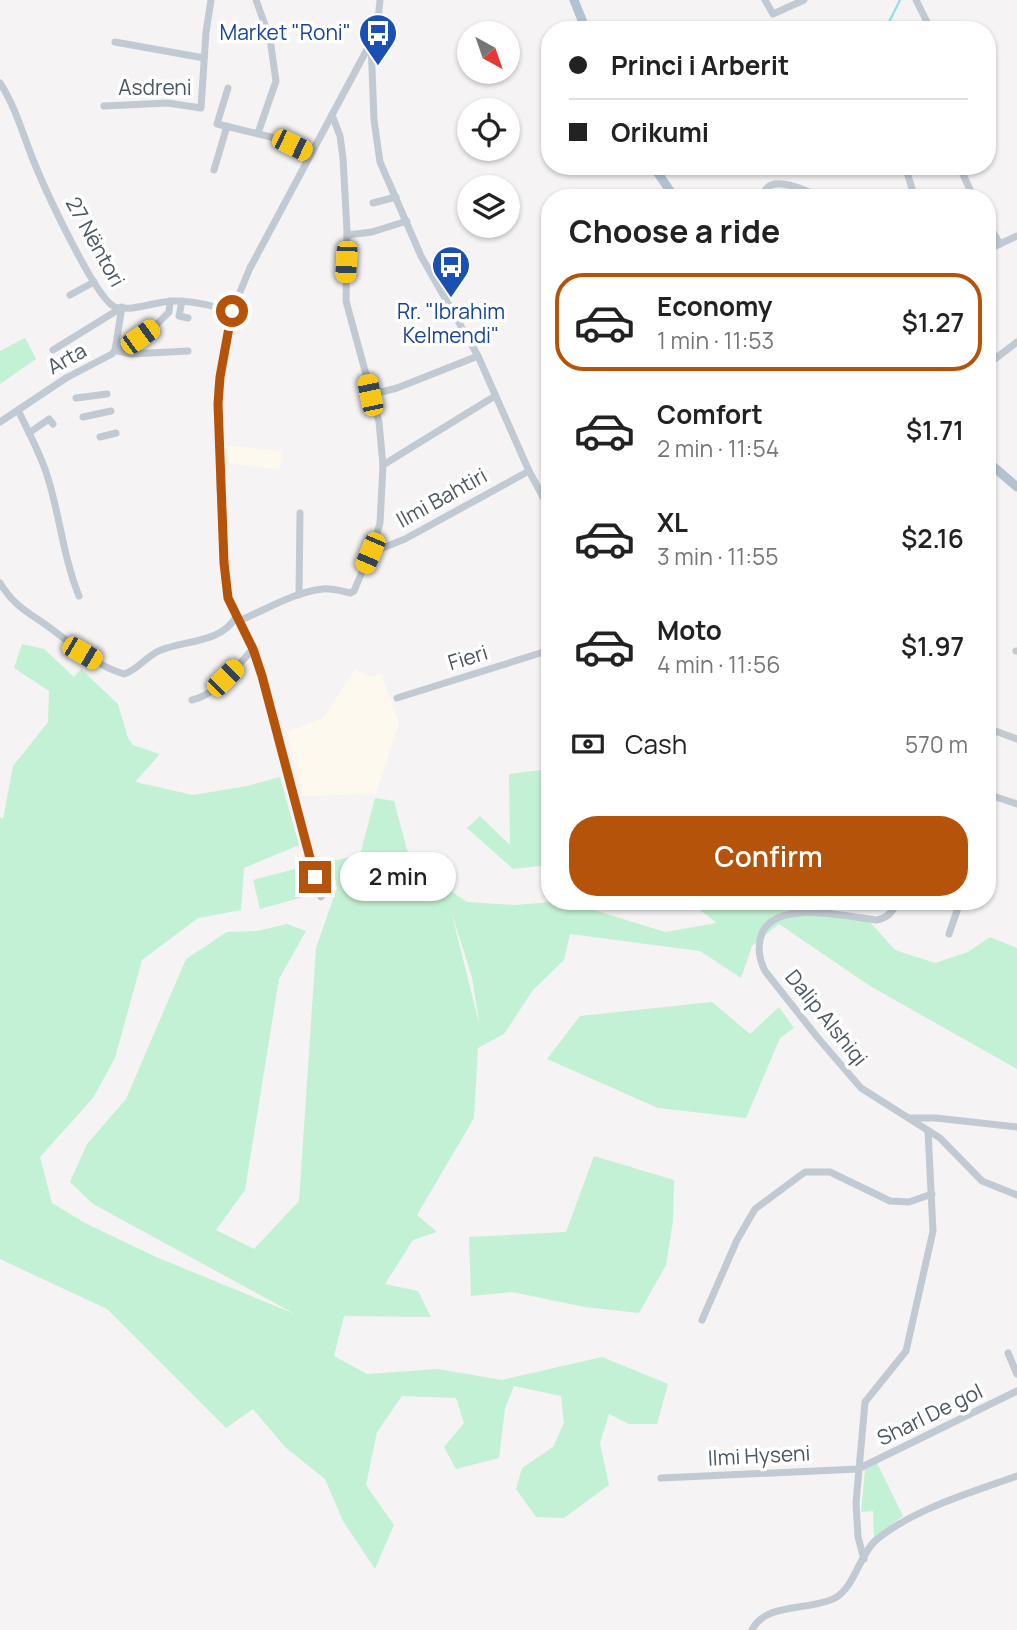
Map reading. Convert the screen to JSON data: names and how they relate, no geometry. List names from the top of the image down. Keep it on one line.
{"streets":{"street":["Asdreni","27 Nëntori","Arta","Ilmi Bahtiri","Fieri","Dalip Alshiqi","Sharl De gol","Ilmi Hyseni"]},"crossings":[["27 Nëntori","Arta"],["Sharl De gol","Ilmi Hyseni"]],"places":{"bus stop":["Market \"Roni\"","Rr. \"Ibrahim Kelmendi\""]},"north":"bottom right","page":{"banner":["Princi i Arberit","Orikumi"],"heading":"Choose a ride","list":[{"name":"Economy","note":"1 min · 11:53","value":"$1.27"},{"name":"Comfort","note":"2 min · 11:54","value":"$1.71"},{"name":"XL","note":"3 min · 11:55","value":"$2.16"},{"name":"Moto","note":"4 min · 11:56","value":"$1.97"}],"pay":["Cash","570 m"],"buttons":"Confirm","bubble":"2 min"}}
